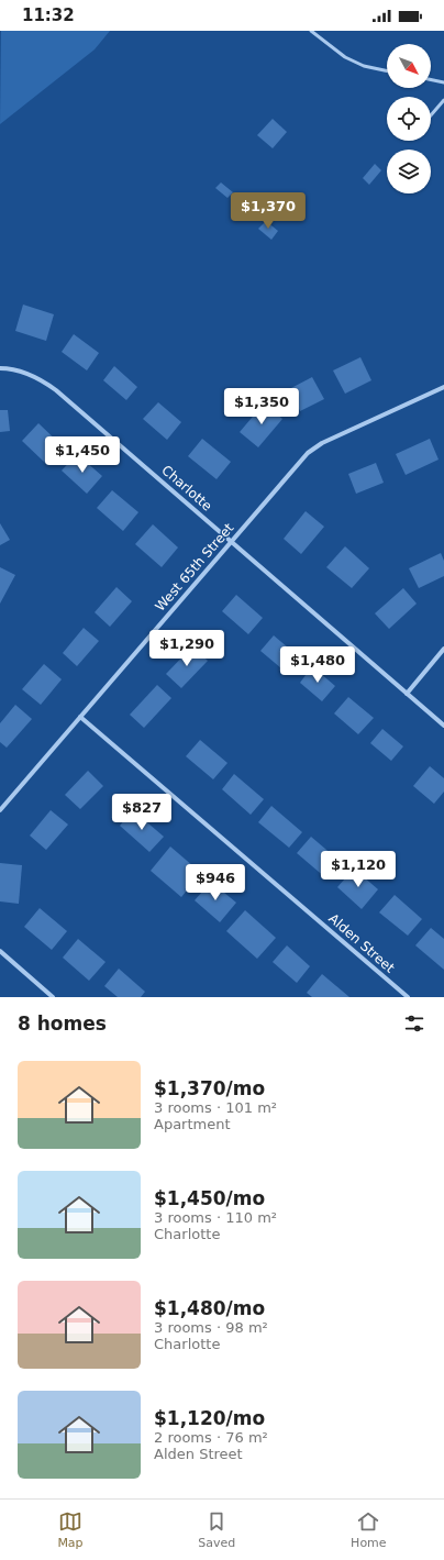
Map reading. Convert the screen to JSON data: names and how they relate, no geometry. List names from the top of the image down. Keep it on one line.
{"streets":{"street":["Charlotte","West 65th Street","Alden Street"]},"crossings":[["Charlotte","West 65th Street"],["West 65th Street","Alden Street"]],"north":"bottom right","page":{"status":"11:32","price":["$1,370","$1,350","$1,450","$1,290","$1,480","$827","$1,120","$946"],"heading":"8 homes","list":[{"name":"$1,370/mo","note":"3 rooms · 101 m² · Apartment"},{"name":"$1,450/mo","note":"3 rooms · 110 m² · Charlotte"},{"name":"$1,480/mo","note":"3 rooms · 98 m² · Charlotte"},{"name":"$1,120/mo","note":"2 rooms · 76 m² · Alden Street"}],"tabs":["Map","Saved","Home"]}}
